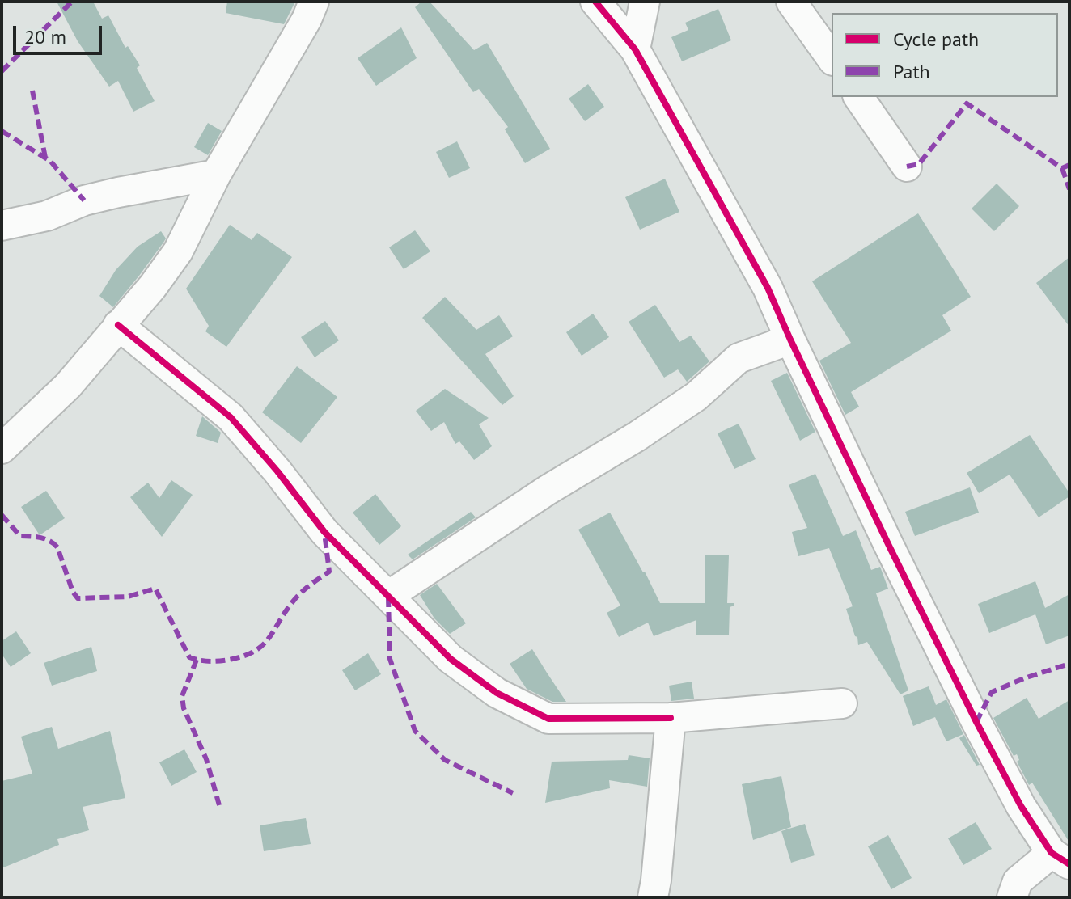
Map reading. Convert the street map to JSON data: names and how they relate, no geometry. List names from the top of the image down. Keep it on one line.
{"legend":["Cycle path","Path"],"scale_bar":"20 m"}
